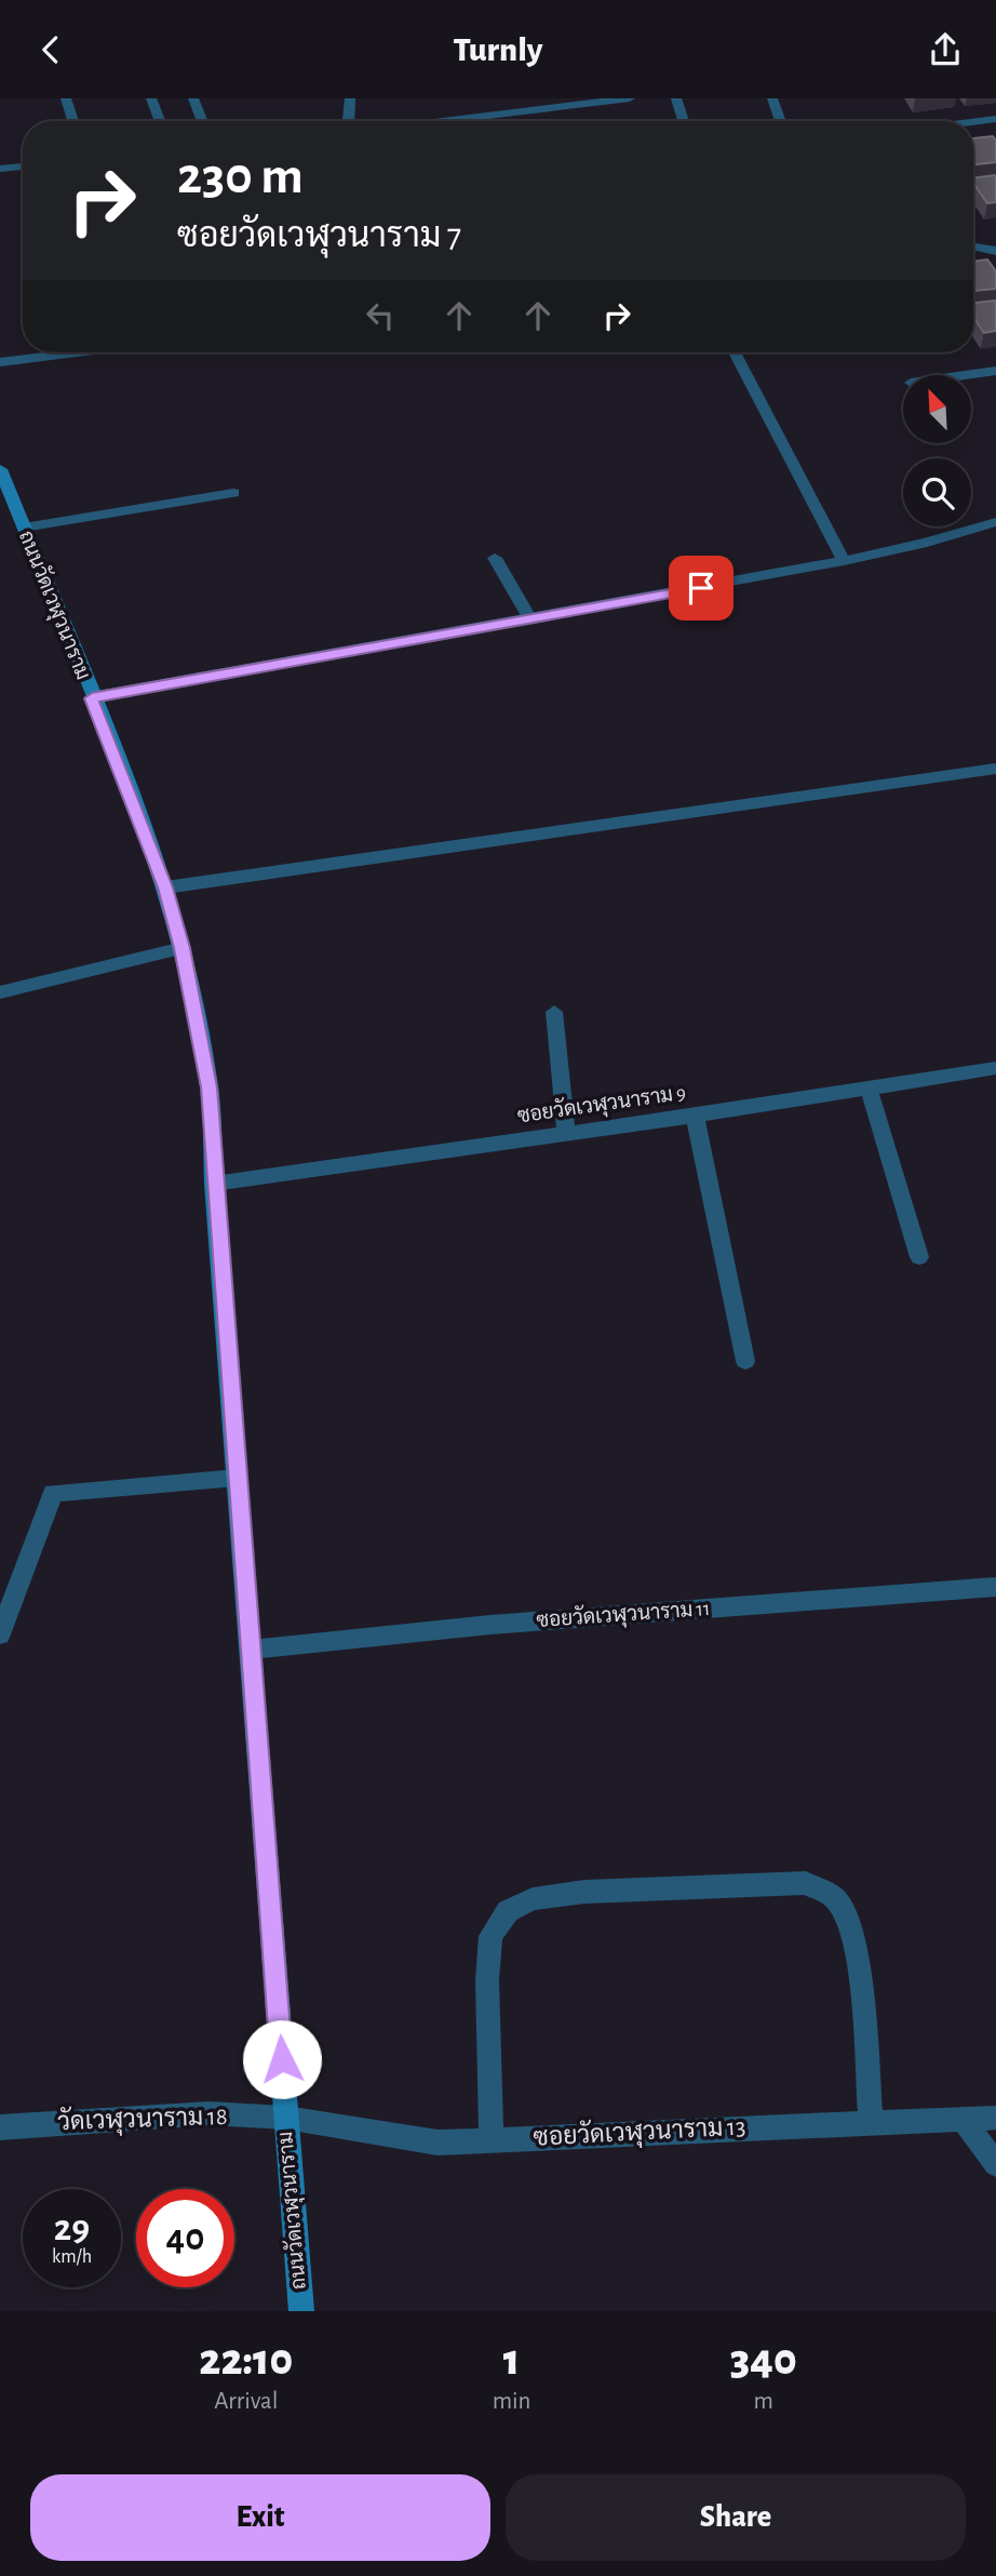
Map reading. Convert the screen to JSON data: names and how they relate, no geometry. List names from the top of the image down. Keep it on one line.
{"streets":{"street":["ถนนวัดเวฬุวนาราม","ซอยวัดเวฬุวนาราม 9","ซอยวัดเวฬุวนาราม 11","วัดเวฬุวนาราม 18","ซอยวัดเวฬุวนาราม 13"]},"crossings":[["ถนนวัดเวฬุวนาราม","ซอยวัดเวฬุวนาราม 9"],["ถนนวัดเวฬุวนาราม","ซอยวัดเวฬุวนาราม 11"],["ถนนวัดเวฬุวนาราม","วัดเวฬุวนาราม 18"],["ถนนวัดเวฬุวนาราม","ซอยวัดเวฬุวนาราม 13"],["วัดเวฬุวนาราม 18","ซอยวัดเวฬุวนาราม 13"]],"north":"top left","page":{"header":"Turnly","turn":["230 m","ซอยวัดเวฬุวนาราม 7"],"speed":"29 km/h","limit":"40","eta":["22:10","Arrival","1","min","340","m"],"buttons":["Exit","Share"]}}
